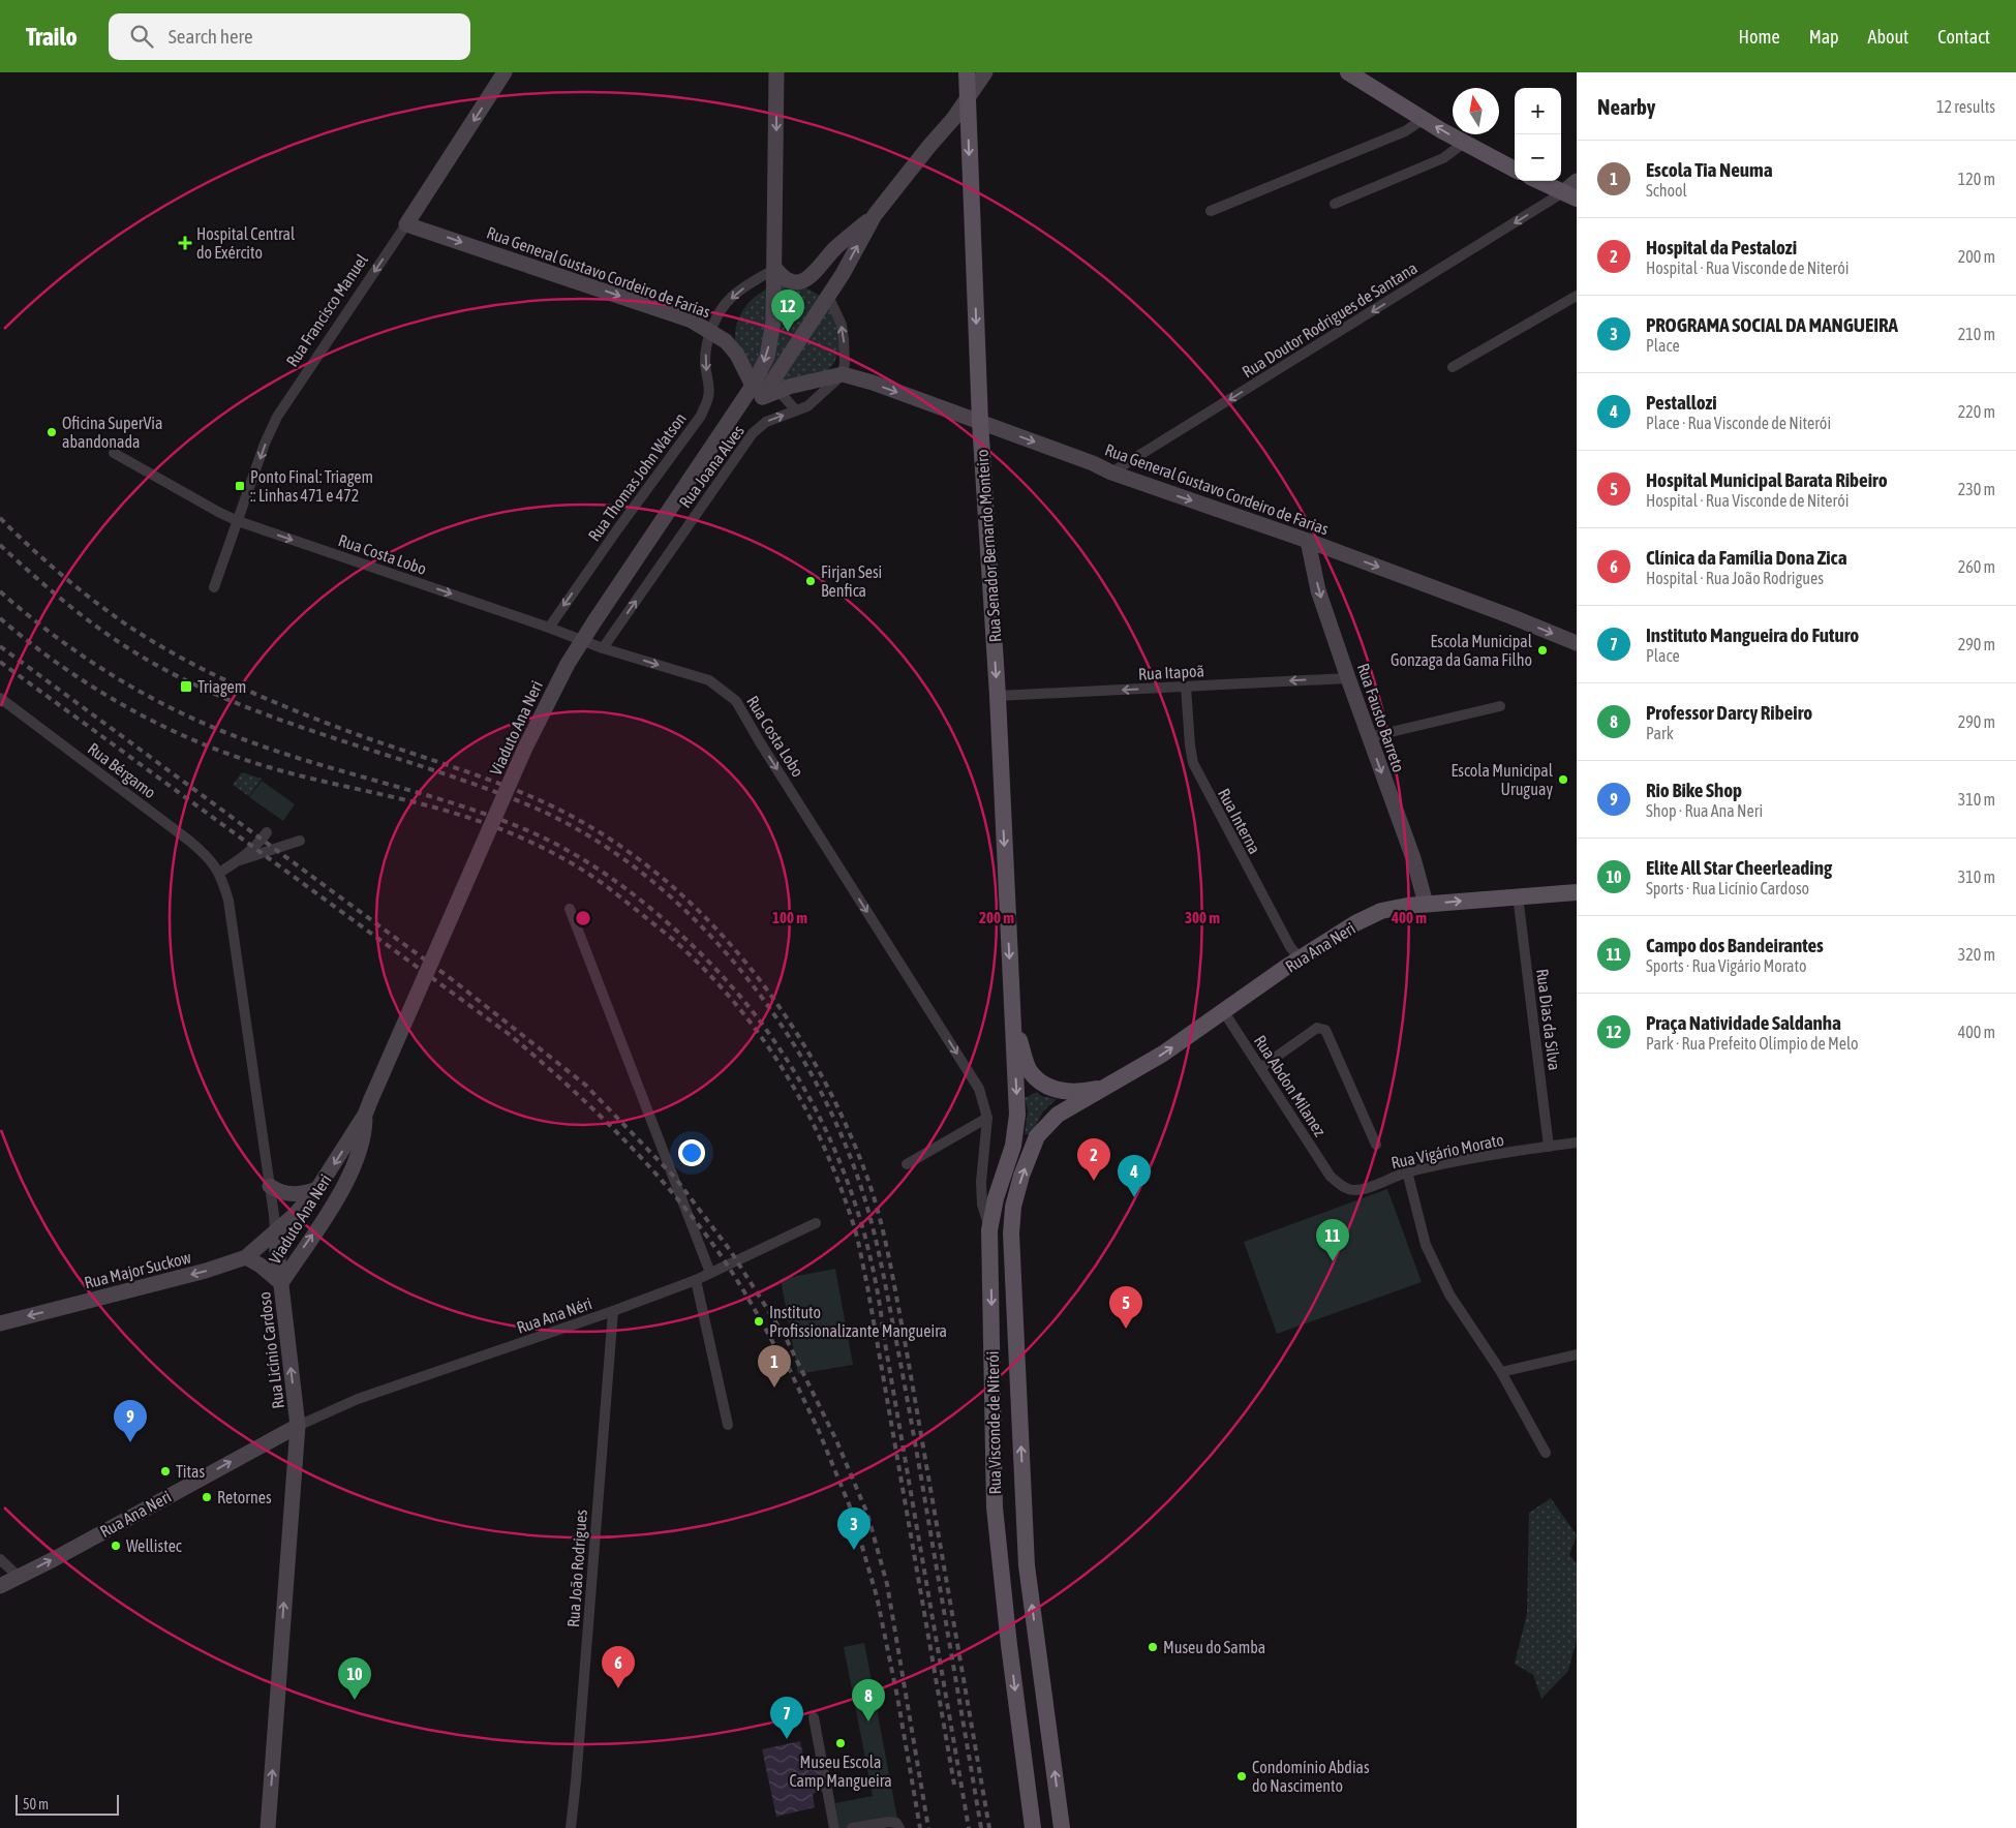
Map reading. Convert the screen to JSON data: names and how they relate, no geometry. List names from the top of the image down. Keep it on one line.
{"streets":{"main road":["Rua General Gustavo Cordeiro de Farias","Rua Francisco Manuel","Rua Senador Bernardo Monteiro","Rua Fausto Barreto","Viaduto Ana Neri","Rua Ana Neri","Rua Major Suckow","Rua Licínio Cardoso","Rua Visconde de Niterói"],"street":["Rua Doutor Rodrigues de Santana","Rua Joana Alves","Rua Thomas John Watson","Rua Costa Lobo","Rua Itapoã","Rua Bérgamo","Rua Interna","Rua Dias da Silva","Rua Abdon Milanez","Rua Vigário Morato","Rua Ana Néri","Rua João Rodrigues"]},"crossings":[["Rua General Gustavo Cordeiro de Farias","Rua Francisco Manuel"],["Rua General Gustavo Cordeiro de Farias","Rua Doutor Rodrigues de Santana"],["Rua General Gustavo Cordeiro de Farias","Rua Joana Alves"],["Rua General Gustavo Cordeiro de Farias","Rua Thomas John Watson"],["Rua General Gustavo Cordeiro de Farias","Rua Senador Bernardo Monteiro"],["Rua General Gustavo Cordeiro de Farias","Rua Fausto Barreto"],["Rua General Gustavo Cordeiro de Farias","Viaduto Ana Neri"],["Rua Francisco Manuel","Rua Costa Lobo"],["Rua Joana Alves","Rua Costa Lobo"],["Rua Thomas John Watson","Rua Costa Lobo"],["Rua Senador Bernardo Monteiro","Rua Itapoã"],["Rua Senador Bernardo Monteiro","Rua Visconde de Niterói"],["Rua Costa Lobo","Rua Visconde de Niterói"],["Rua Itapoã","Rua Fausto Barreto"],["Rua Itapoã","Rua Interna"],["Rua Fausto Barreto","Rua Ana Neri"],["Viaduto Ana Neri","Rua Major Suckow"],["Viaduto Ana Neri","Rua Licínio Cardoso"],["Rua Bérgamo","Rua Licínio Cardoso"],["Rua Interna","Rua Ana Neri"],["Rua Ana Neri","Rua Dias da Silva"],["Rua Ana Neri","Rua Abdon Milanez"],["Rua Ana Neri","Rua Ana Néri"],["Rua Ana Neri","Rua Licínio Cardoso"],["Rua Ana Neri","Rua Visconde de Niterói"],["Rua Dias da Silva","Rua Vigário Morato"],["Rua Abdon Milanez","Rua Vigário Morato"],["Rua Major Suckow","Rua Licínio Cardoso"],["Rua Ana Néri","Rua Licínio Cardoso"],["Rua Ana Néri","Rua João Rodrigues"]],"one_way":["Rua General Gustavo Cordeiro de Farias","Rua Francisco Manuel","Rua Doutor Rodrigues de Santana","Rua Joana Alves","Rua Thomas John Watson","Rua Senador Bernardo Monteiro","Rua Costa Lobo","Rua Itapoã","Rua Fausto Barreto","Rua Ana Neri","Rua Major Suckow","Rua Licínio Cardoso"],"places":{"health":["Hospital Central do Exército"],"other":["Oficina SuperVia abandonada","Firjan Sesi Benfica","Escola Municipal Gonzaga da Gama Filho","Escola Municipal Uruguay","Instituto Profissionalizante Mangueira","Titas","Retornes","Wellistec","Museu do Samba","Museu Escola Camp Mangueira","Condomínio Abdias do Nascimento"],"transit":["Ponto Final: Triagem :: Linhas 471 e 472","Triagem"]},"scale_bar":"50 m","north":"top","page":{"header":"Trailo","search":"Search here","nav":["Home","Map","About","Contact"],"heading":["Nearby","12 results"],"map_buttons":["+","−"],"list":[{"mark":"1","name":"Escola Tia Neuma","note":"School","value":"120 m"},{"mark":"2","name":"Hospital da Pestalozi","note":"Hospital · Rua Visconde de Niterói","value":"200 m"},{"mark":"3","name":"PROGRAMA SOCIAL DA MANGUEIRA","note":"Place","value":"210 m"},{"mark":"4","name":"Pestallozi","note":"Place · Rua Visconde de Niterói","value":"220 m"},{"mark":"5","name":"Hospital Municipal Barata Ribeiro","note":"Hospital · Rua Visconde de Niterói","value":"230 m"},{"mark":"6","name":"Clínica da Família Dona Zica","note":"Hospital · Rua João Rodrigues","value":"260 m"},{"mark":"7","name":"Instituto Mangueira do Futuro","note":"Place","value":"290 m"},{"mark":"8","name":"Professor Darcy Ribeiro","note":"Park","value":"290 m"},{"mark":"9","name":"Rio Bike Shop","note":"Shop · Rua Ana Neri","value":"310 m"},{"mark":"10","name":"Elite All Star Cheerleading","note":"Sports · Rua Licínio Cardoso","value":"310 m"},{"mark":"11","name":"Campo dos Bandeirantes","note":"Sports · Rua Vigário Morato","value":"320 m"},{"mark":"12","name":"Praça Natividade Saldanha","note":"Park · Rua Prefeito Olímpio de Melo","value":"400 m"}],"pins":["12","2","4","11","5","1","9","3","6","10","8","7"],"scale":"50 m"},"rings":["100 m","200 m","300 m","400 m"]}
